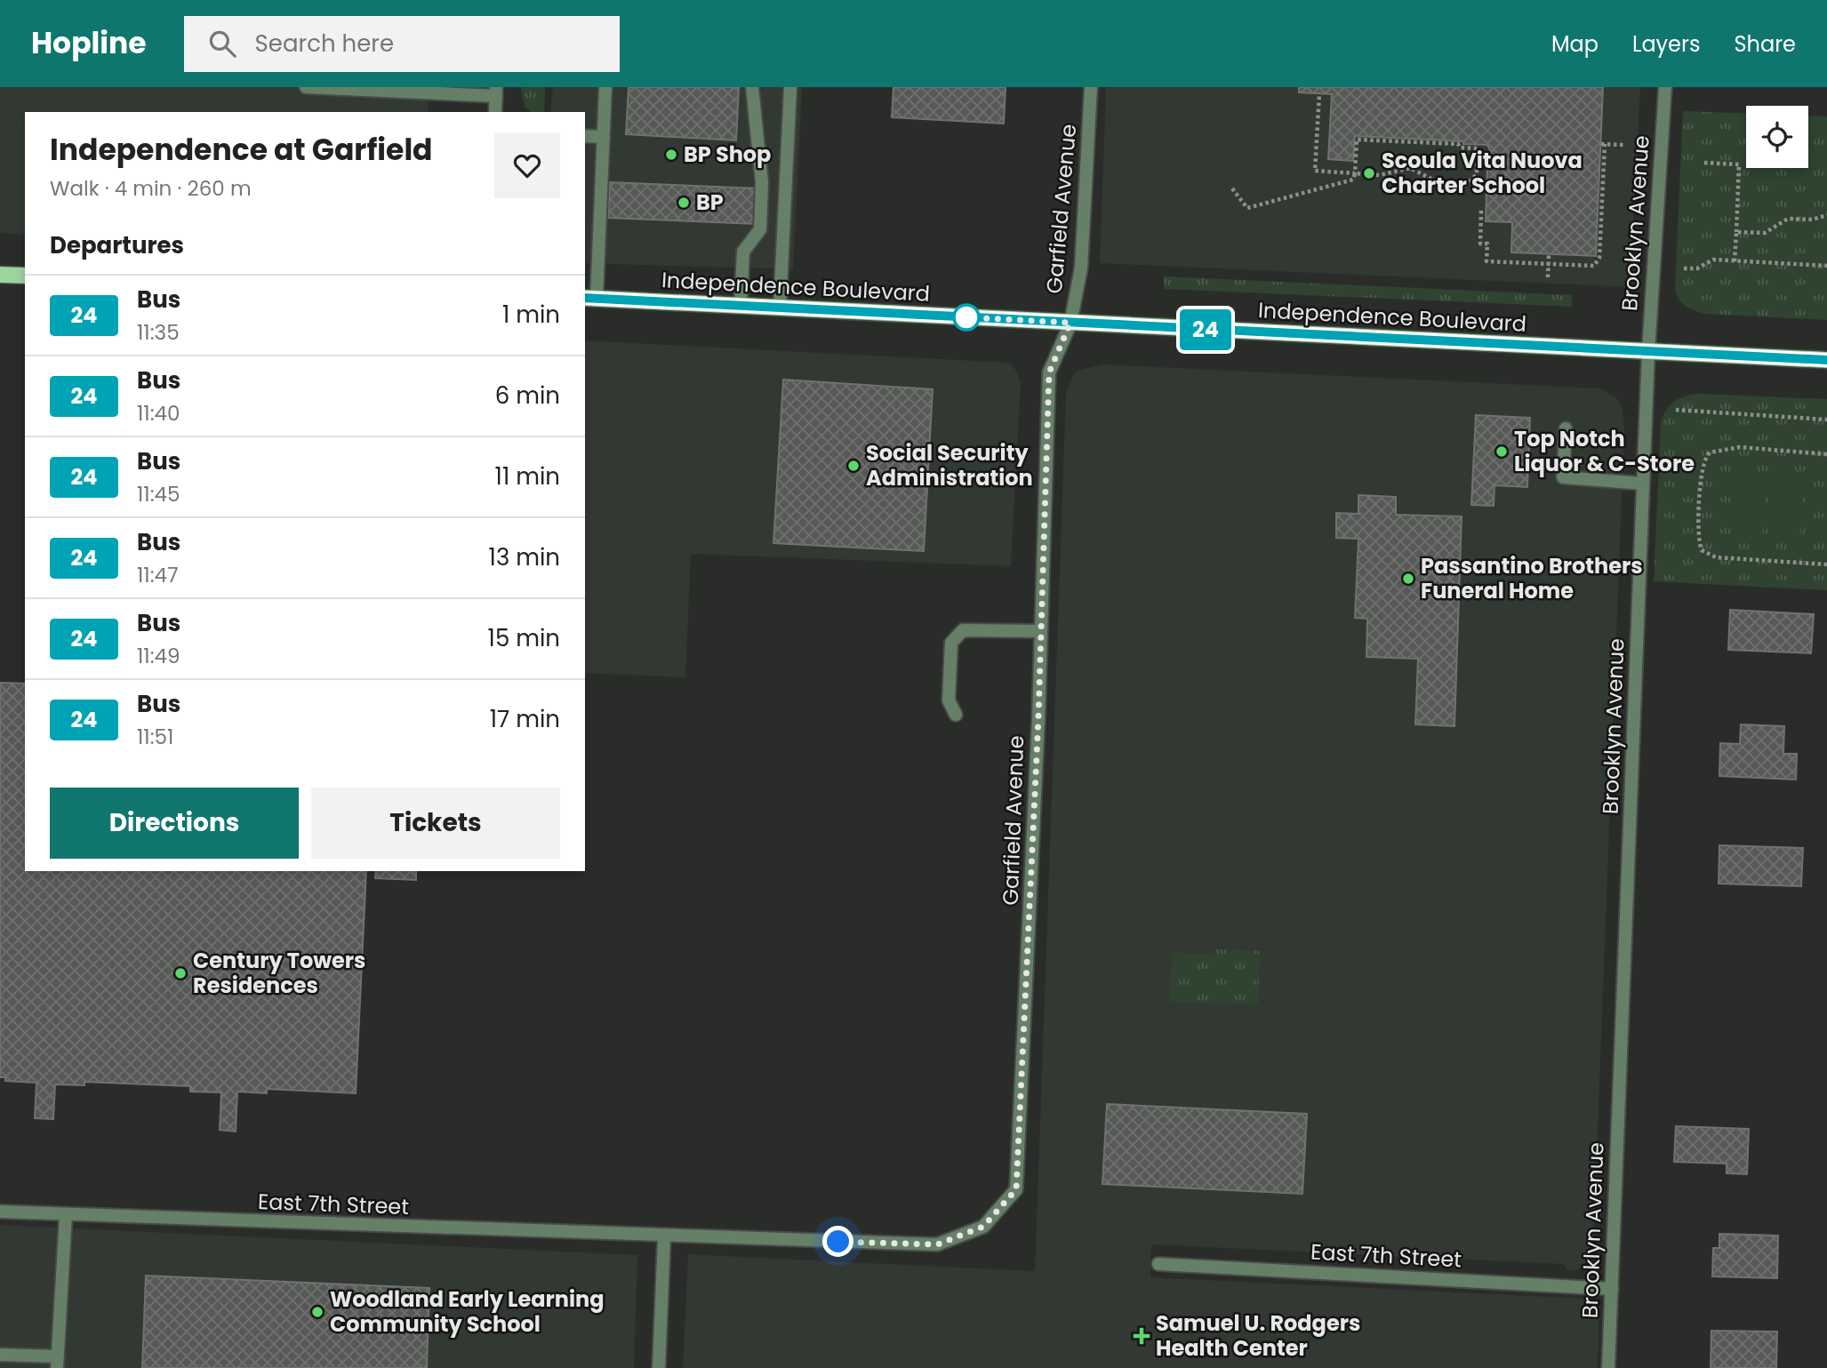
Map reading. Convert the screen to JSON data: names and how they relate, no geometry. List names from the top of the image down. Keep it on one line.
{"streets":{"main road":["Independence Boulevard"],"street":["Garfield Avenue","Brooklyn Avenue","East 7th Street"]},"crossings":[["Garfield Avenue","Independence Boulevard"],["Garfield Avenue","East 7th Street"],["Brooklyn Avenue","Independence Boulevard"],["Brooklyn Avenue","East 7th Street"]],"places":{"other":["BP Shop","Scoula Vita Nuova Charter School","BP","Top Notch Liquor & C-Store","Social Security Administration","Passantino Brothers Funeral Home","Century Towers Residences","Woodland Early Learning Community School"],"health":["Samuel U. Rodgers Health Center"]},"lines":["bus line 24"],"page":{"header":"Hopline","search":"Search here","nav":["Map","Layers","Share"],"on_map":"24","heading":[["Independence at Garfield","Walk · 4 min · 260 m"],"Departures"],"list":[{"mark":"24","name":"Bus","note":"11:35","value":"1 min"},{"mark":"24","name":"Bus","note":"11:40","value":"6 min"},{"mark":"24","name":"Bus","note":"11:45","value":"11 min"},{"mark":"24","name":"Bus","note":"11:47","value":"13 min"},{"mark":"24","name":"Bus","note":"11:49","value":"15 min"},{"mark":"24","name":"Bus","note":"11:51","value":"17 min"}],"buttons":["Directions","Tickets"]}}
